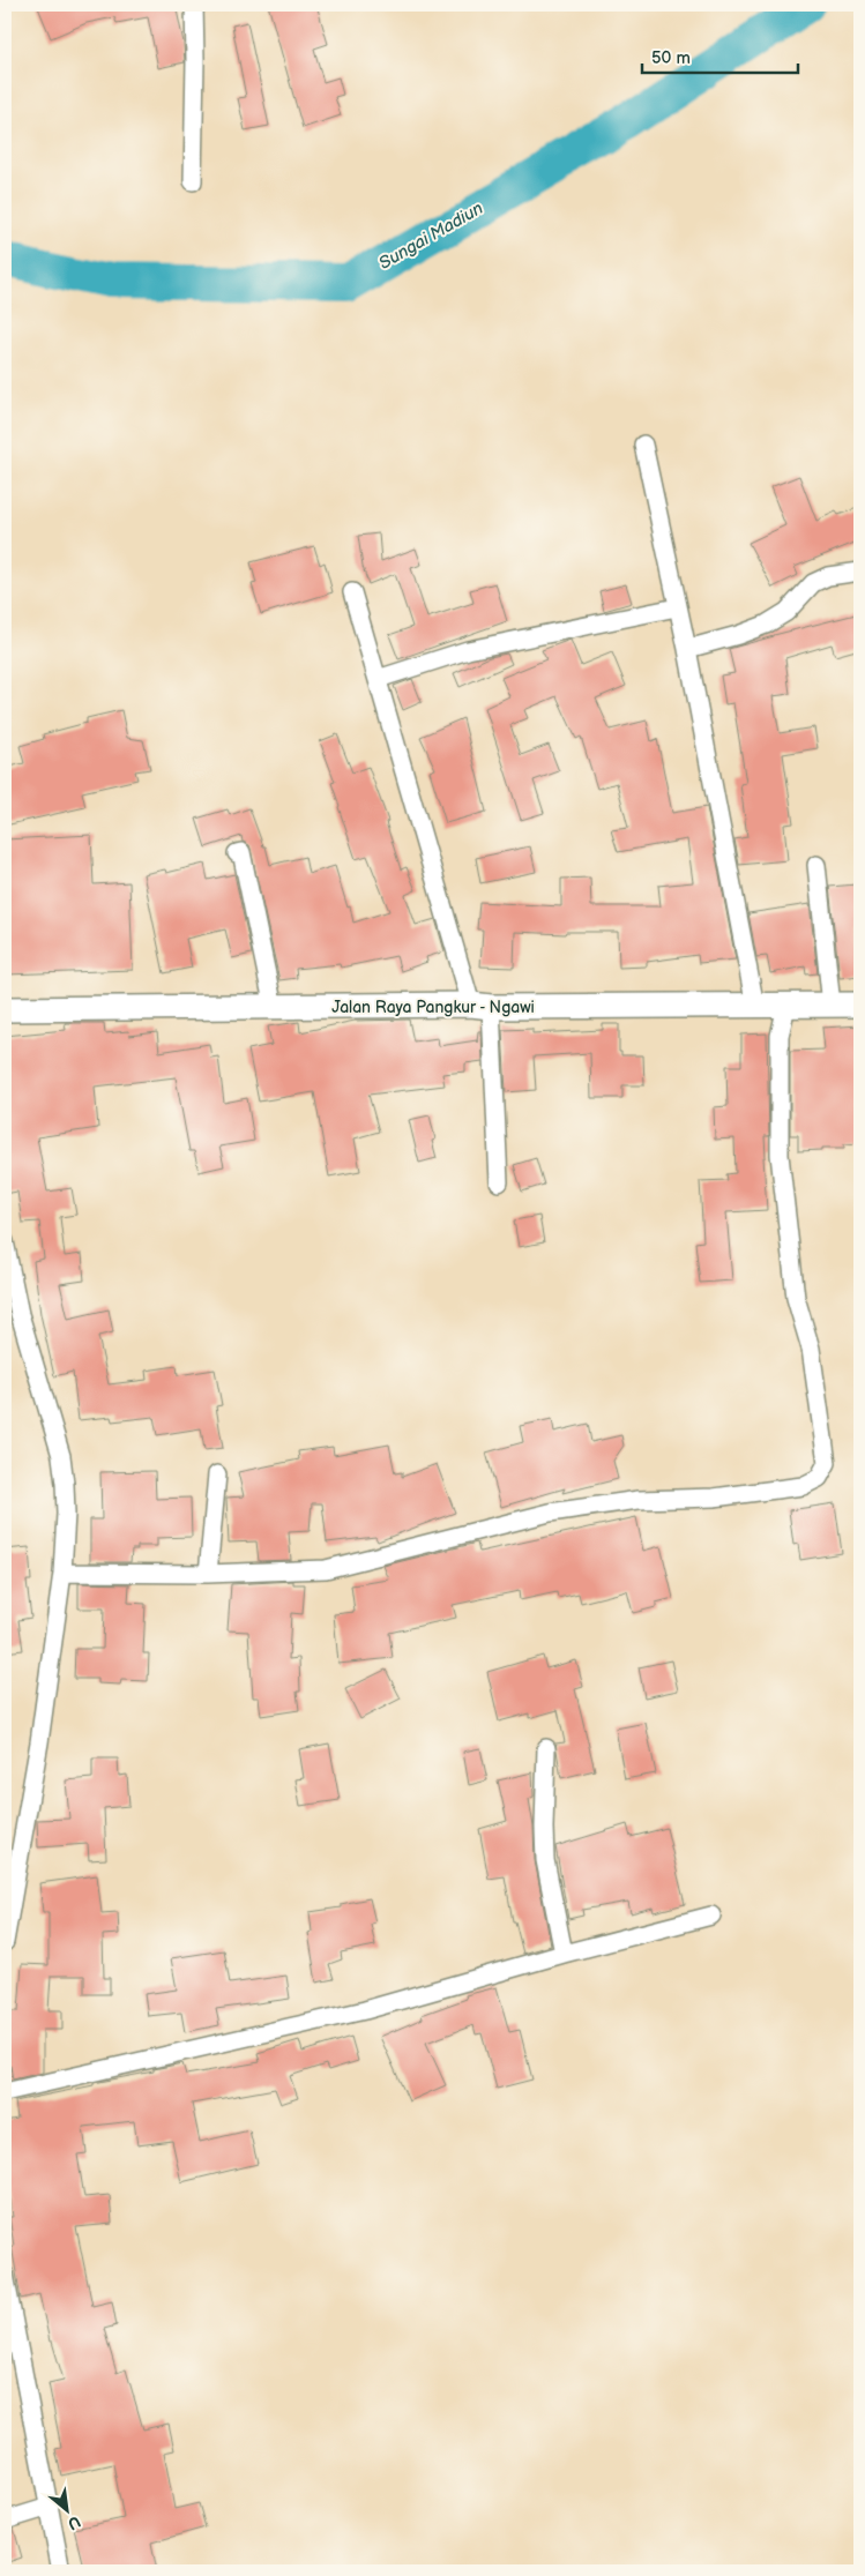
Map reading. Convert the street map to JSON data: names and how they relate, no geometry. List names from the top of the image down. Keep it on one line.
{"streets":{"main road":["Jalan Raya Pangkur - Ngawi"]},"water":["Sungai Madiun"],"scale_bar":"50 m","north":"bottom right"}
